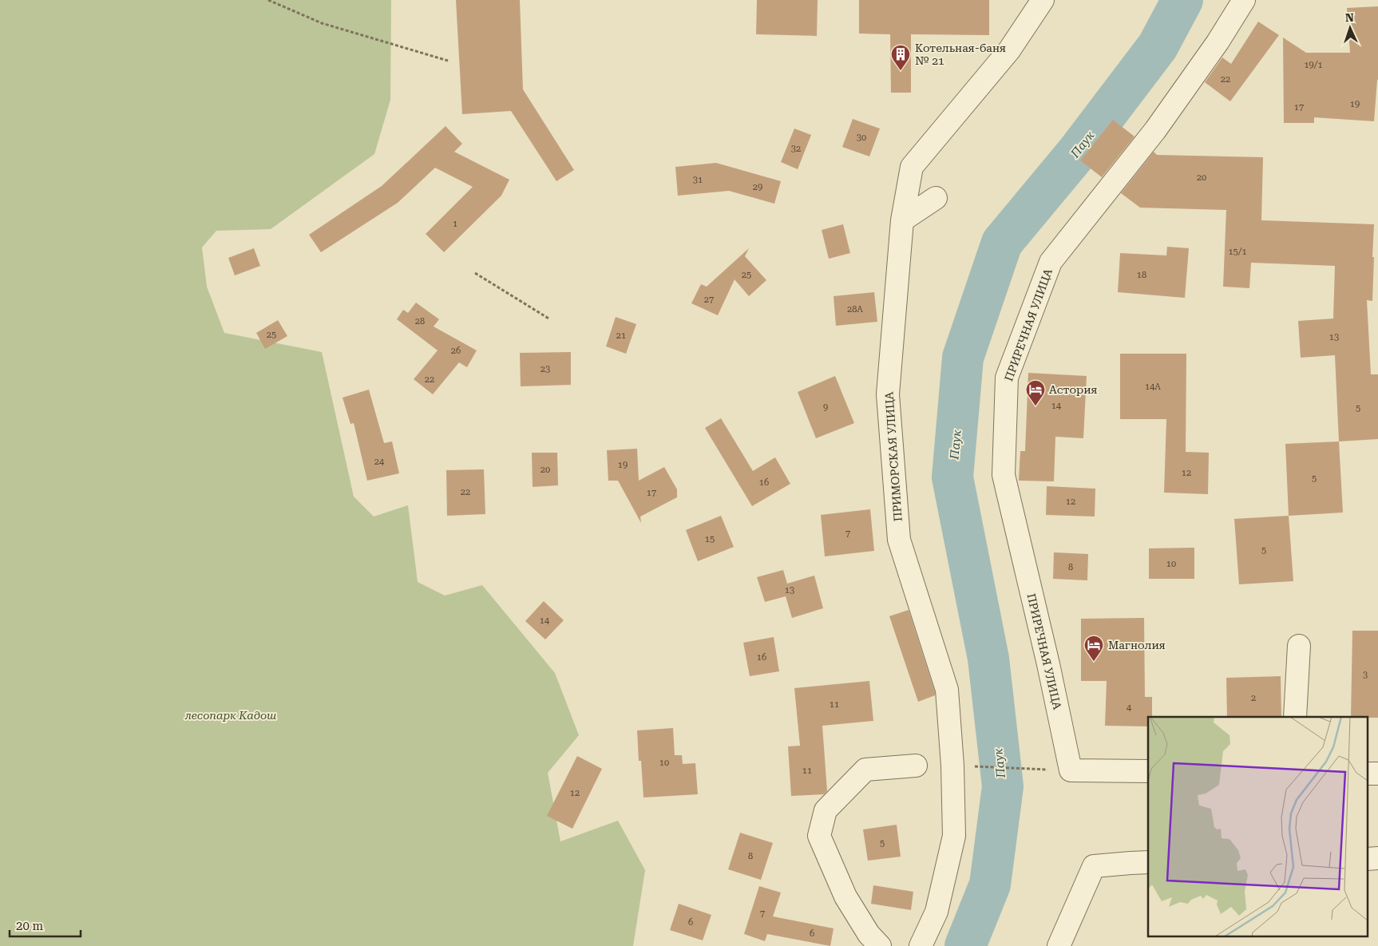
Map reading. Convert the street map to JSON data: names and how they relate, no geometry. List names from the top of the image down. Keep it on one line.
{"streets":{"street":["ПРИРЕЧНАЯ УЛИЦА","ПРИМОРСКАЯ УЛИЦА"]},"water":["Паук"],"parks":["лесопарк Кадош"],"places":{"building":["Котельная-баня № 21"],"hotel":["Астория","Магнолия"]},"house_numbers":["19/1","22","19","17","30","32","20","31","29","1","15/1","25","18","27","28А","28","25","21","13","26","23","22","14А","14","9","5","24","19","20","12","5","16","22","17","12","7","15","5","10","8","13","14","16","3","2","11","4","10","11","12","5","8","7","6","6"],"scale_bar":"20 m","north":"top"}
